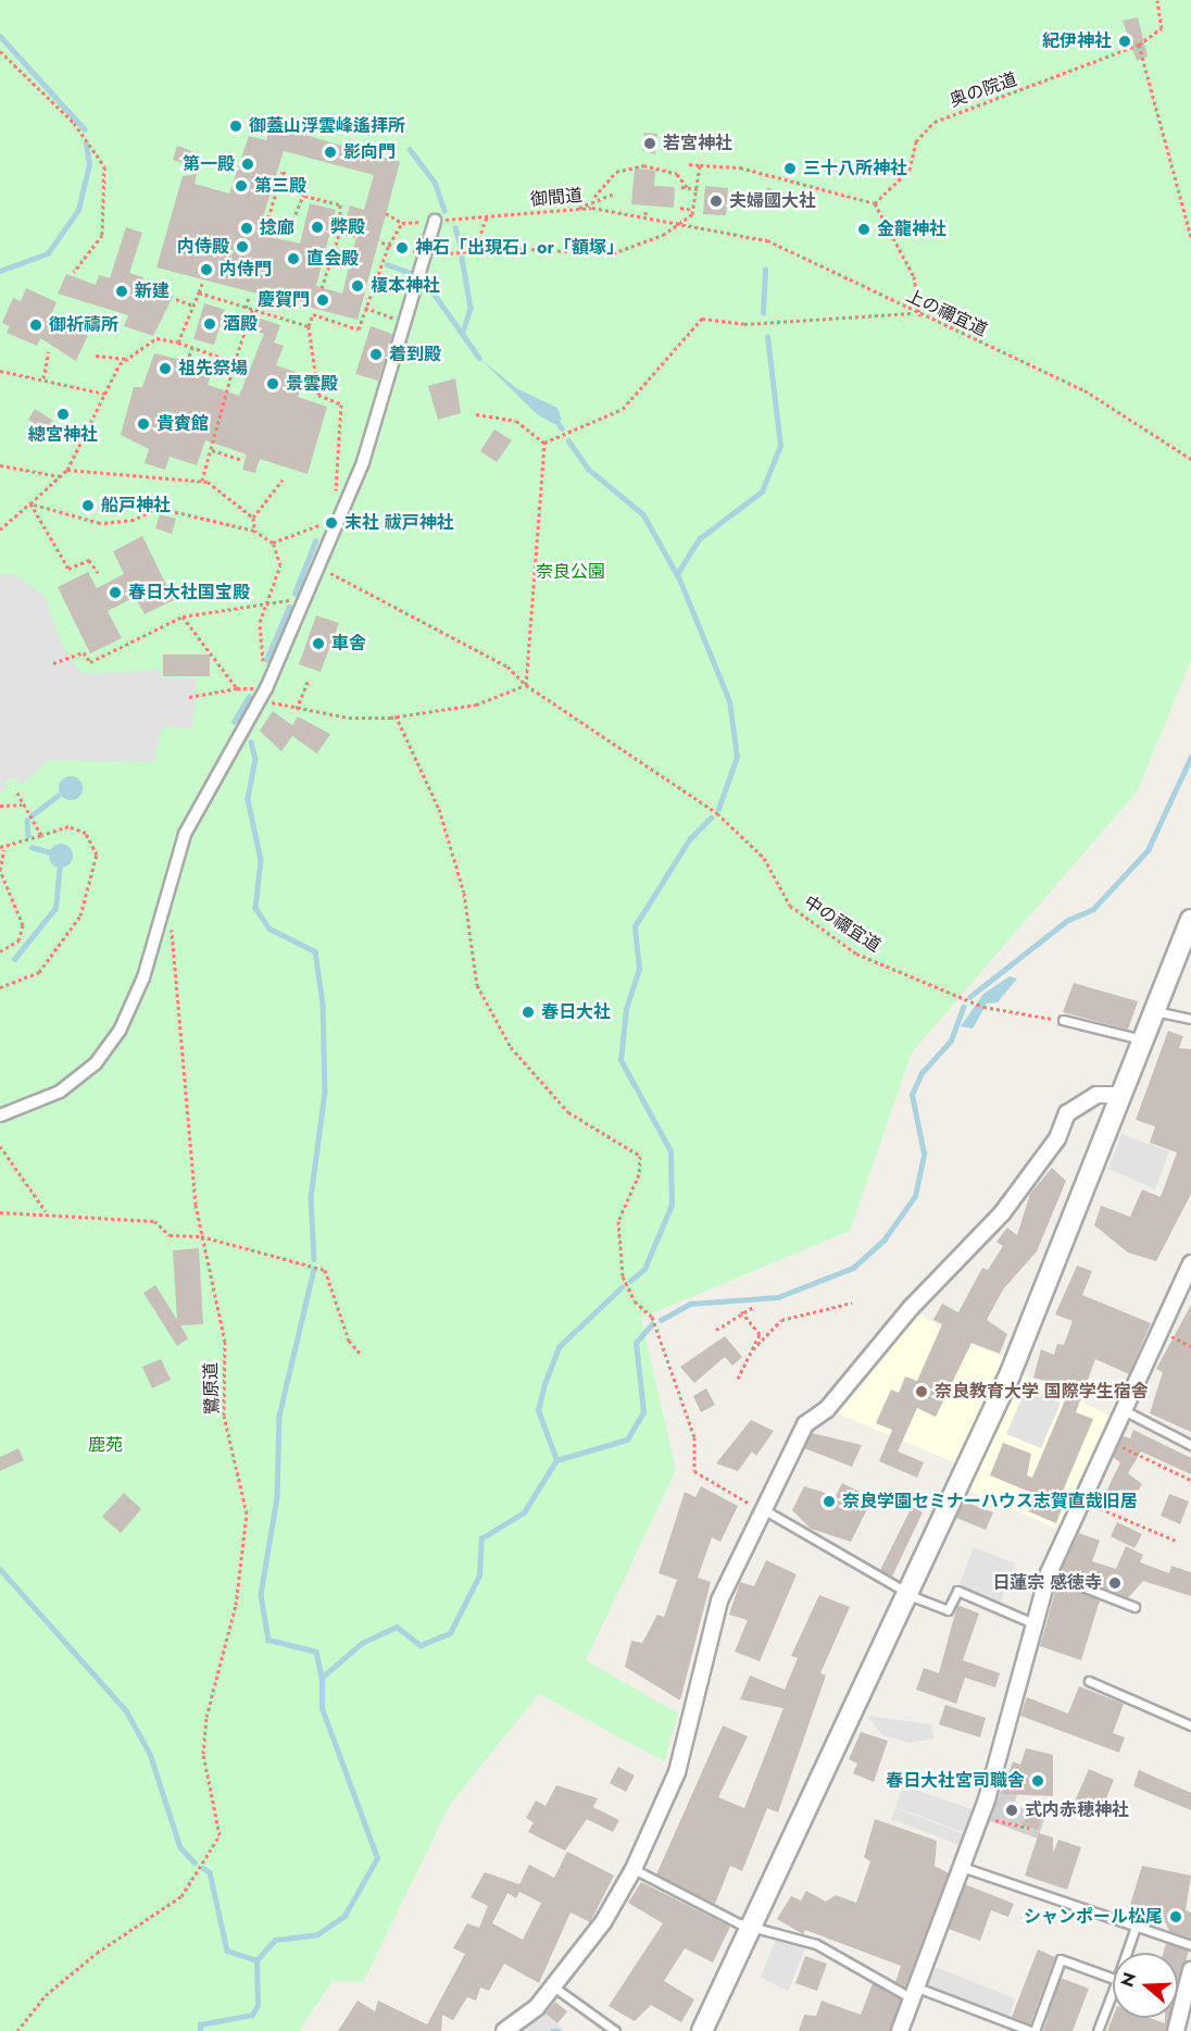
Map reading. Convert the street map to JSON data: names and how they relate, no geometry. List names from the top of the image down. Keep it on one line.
{"streets":{"path":["奥の院道","御間道","上の禰宜道","中の禰宜道","鷺原道"]},"crossings":[["御間道","上の禰宜道"]],"parks":["奈良公園","鹿苑"],"places":["紀伊神社","御蓋山浮雲峰遙拝所","若宮神社","影向門","第一殿","三十八所神社","第三殿","夫婦國大社","弊殿","捻廊","金龍神社","内侍殿","神石「出現石」or「額塚」","直会殿","内侍門","榎本神社","新建","慶賀門","酒殿","御祈禱所","着到殿","祖先祭場","景雲殿","總宮神社","貴賓館","船戸神社","末社 祓戸神社","春日大社国宝殿","車舎","春日大社","奈良教育大学 国際学生宿舎","奈良学園セミナーハウス志賀直哉旧居","日蓮宗 感徳寺","春日大社宮司職舎","式内赤穂神社","シャンポール松尾"],"north":"left"}
